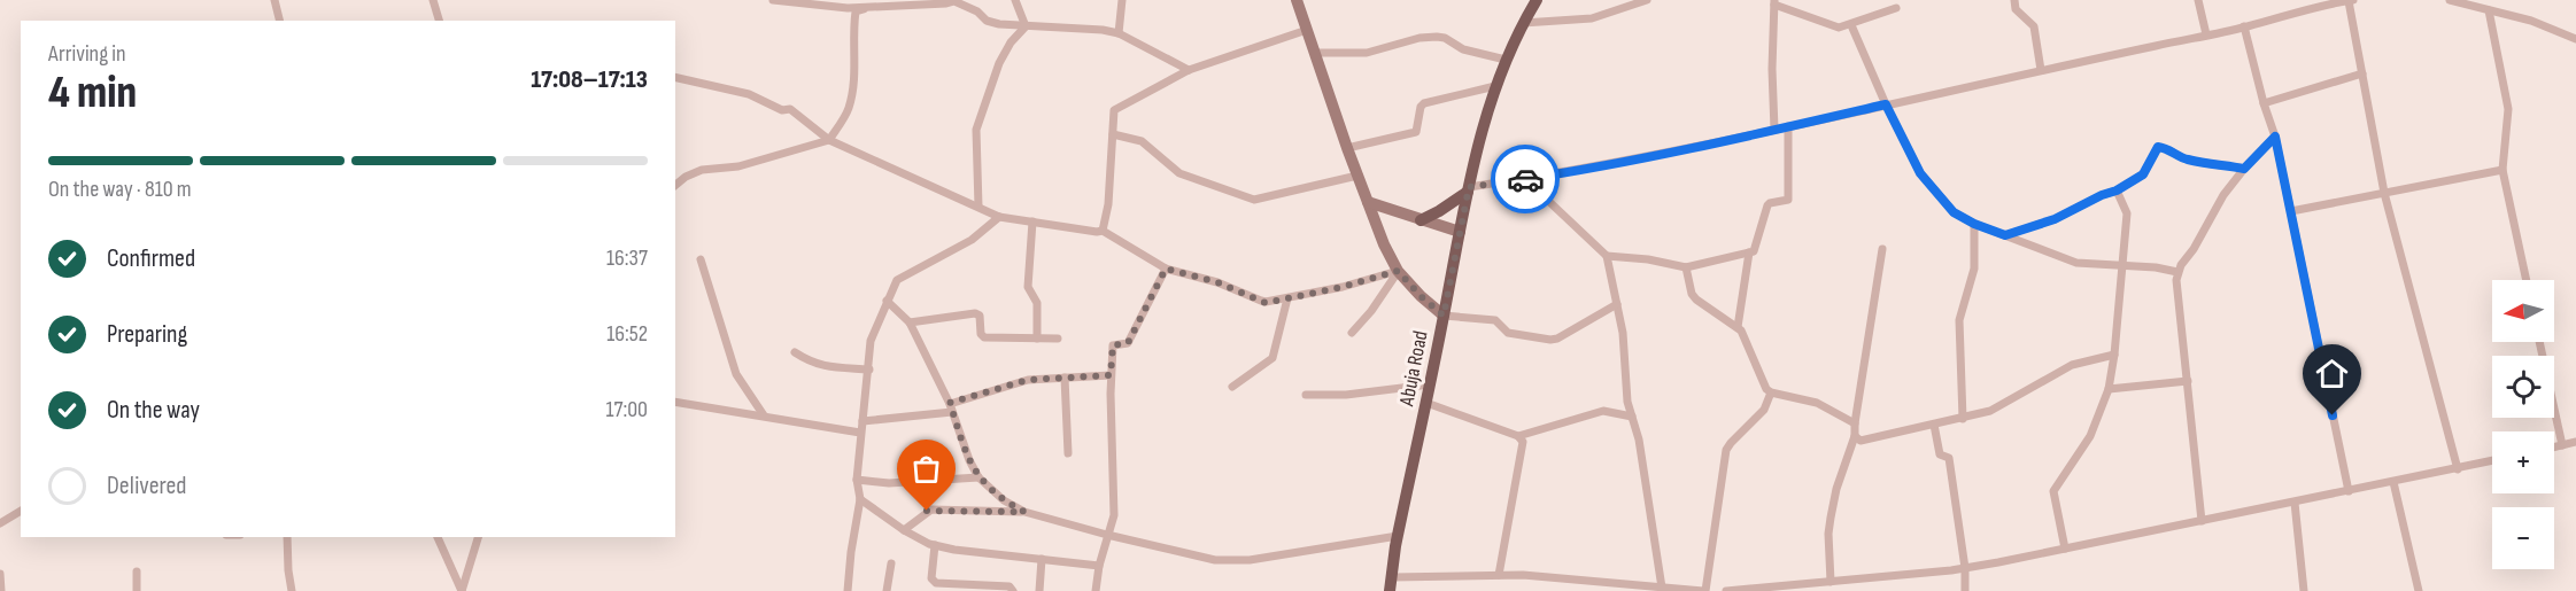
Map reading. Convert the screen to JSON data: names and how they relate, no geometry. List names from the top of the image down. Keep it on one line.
{"streets":{"main road":["Abuja Road"]},"north":"left","page":{"heading":["4 min","Arriving in","17:08–17:13"],"bar":"On the way · 810 m","list":[["Confirmed","16:37"],["Preparing","16:52"],["On the way","17:00"],"Delivered"],"map_buttons":["+","−"]}}
